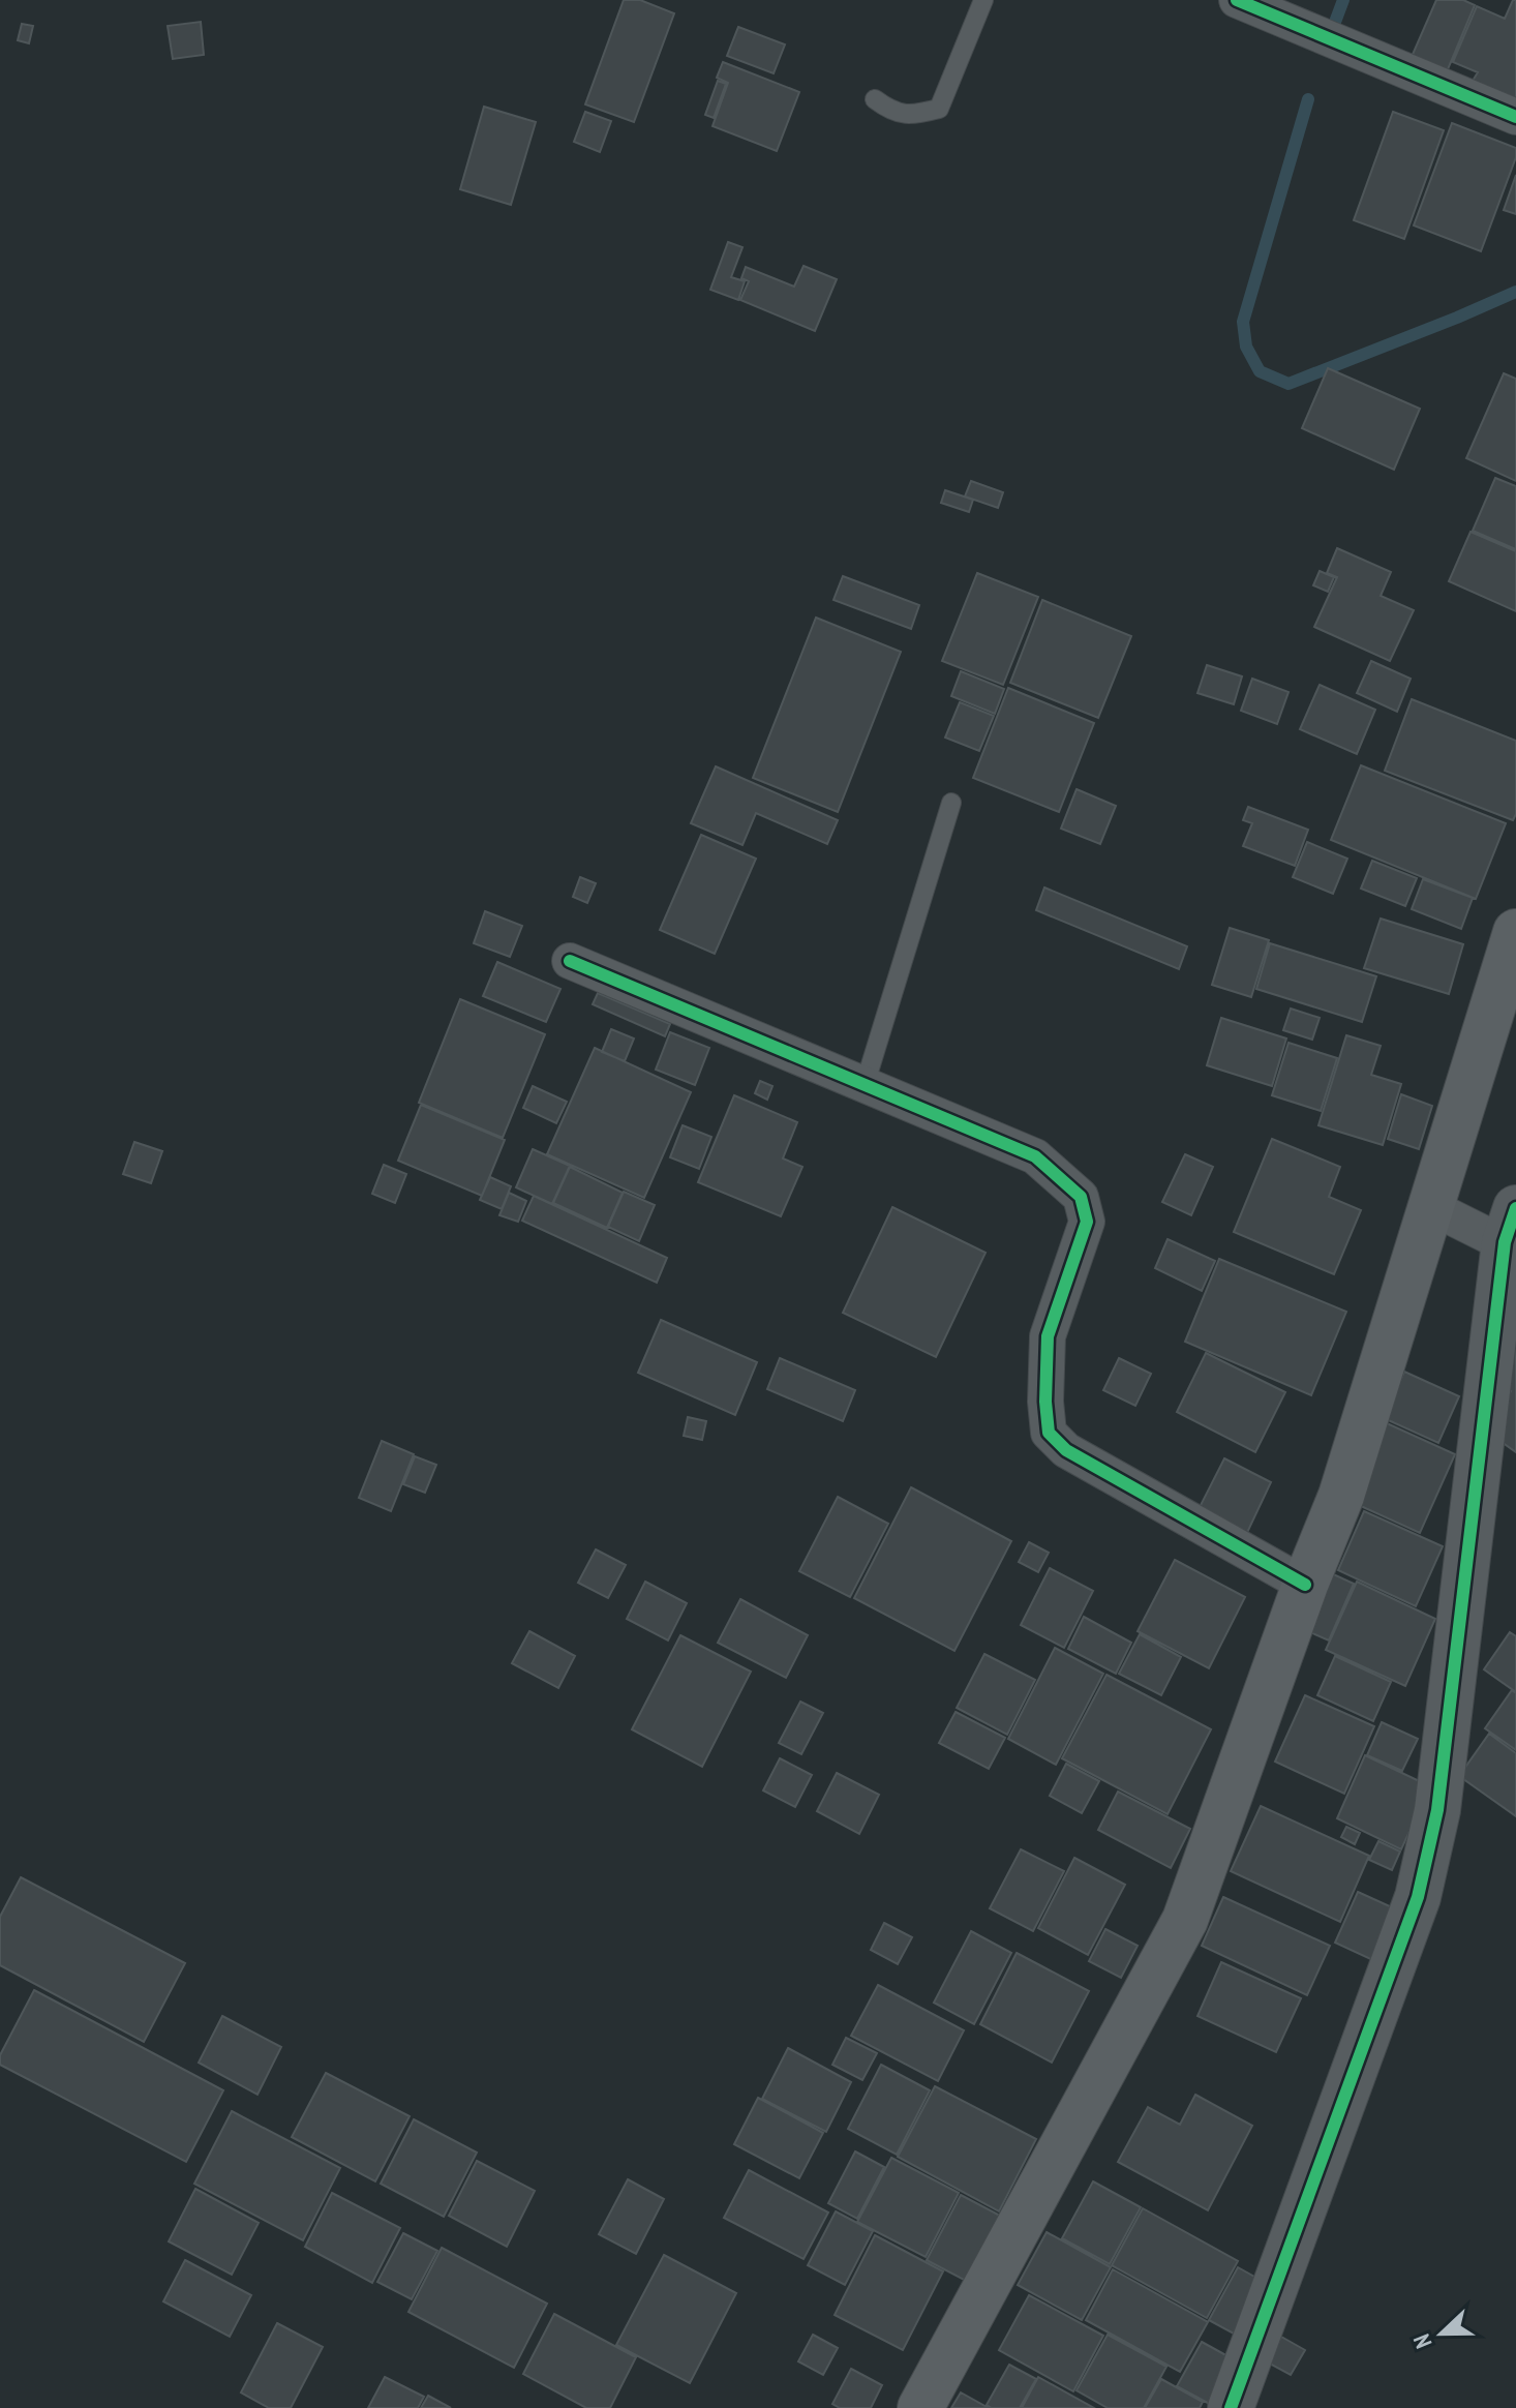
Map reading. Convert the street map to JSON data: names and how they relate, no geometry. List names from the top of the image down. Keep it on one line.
{"north":"left"}
